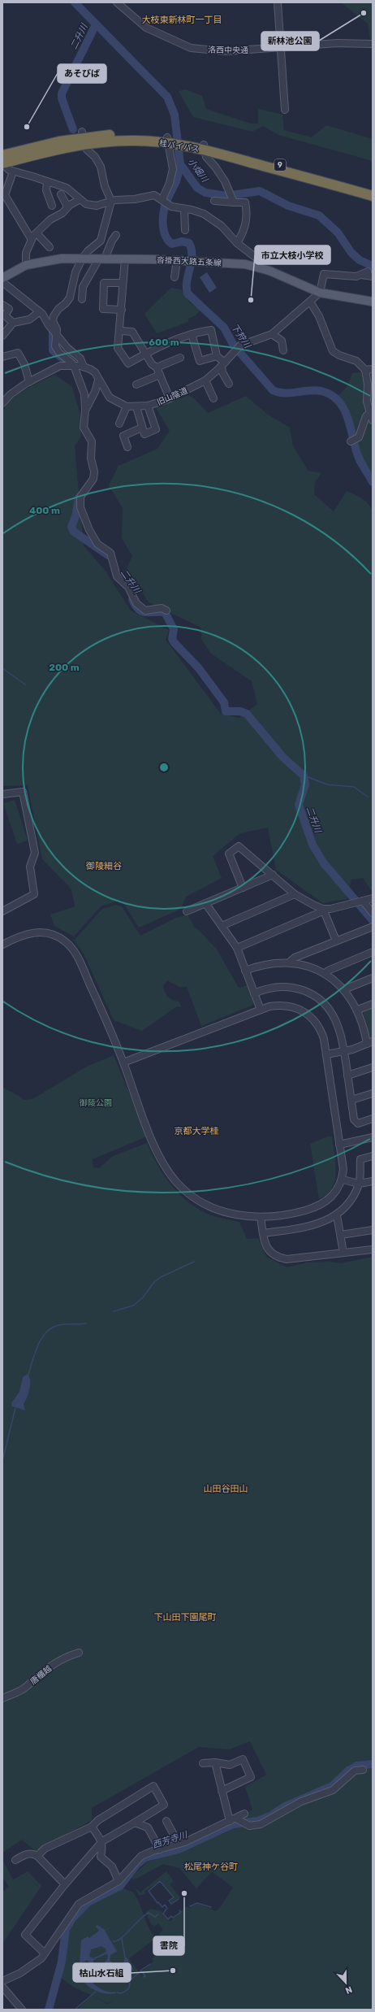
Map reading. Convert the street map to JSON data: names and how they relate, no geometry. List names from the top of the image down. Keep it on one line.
{"streets":{"highway":["桂バイパス","9"],"main road":["沓掛西大路五条線"],"street":["洛西中央通","旧山陰道","唐櫃越"]},"crossings":[["沓掛西大路五条線","旧山陰道"]],"districts":["大枝東新林町一丁目","御陵細谷","京都大学桂","山田谷田山","下山田下園尾町","松尾神ケ谷町"],"water":["二升川","小畑川","下狩川","西芳寺川"],"parks":["御陵公園"],"places":["新林池公園","あそびば","市立大枝小学校","書院","枯山水石組"],"north":"bottom","rings":["600 m","400 m","200 m"]}
